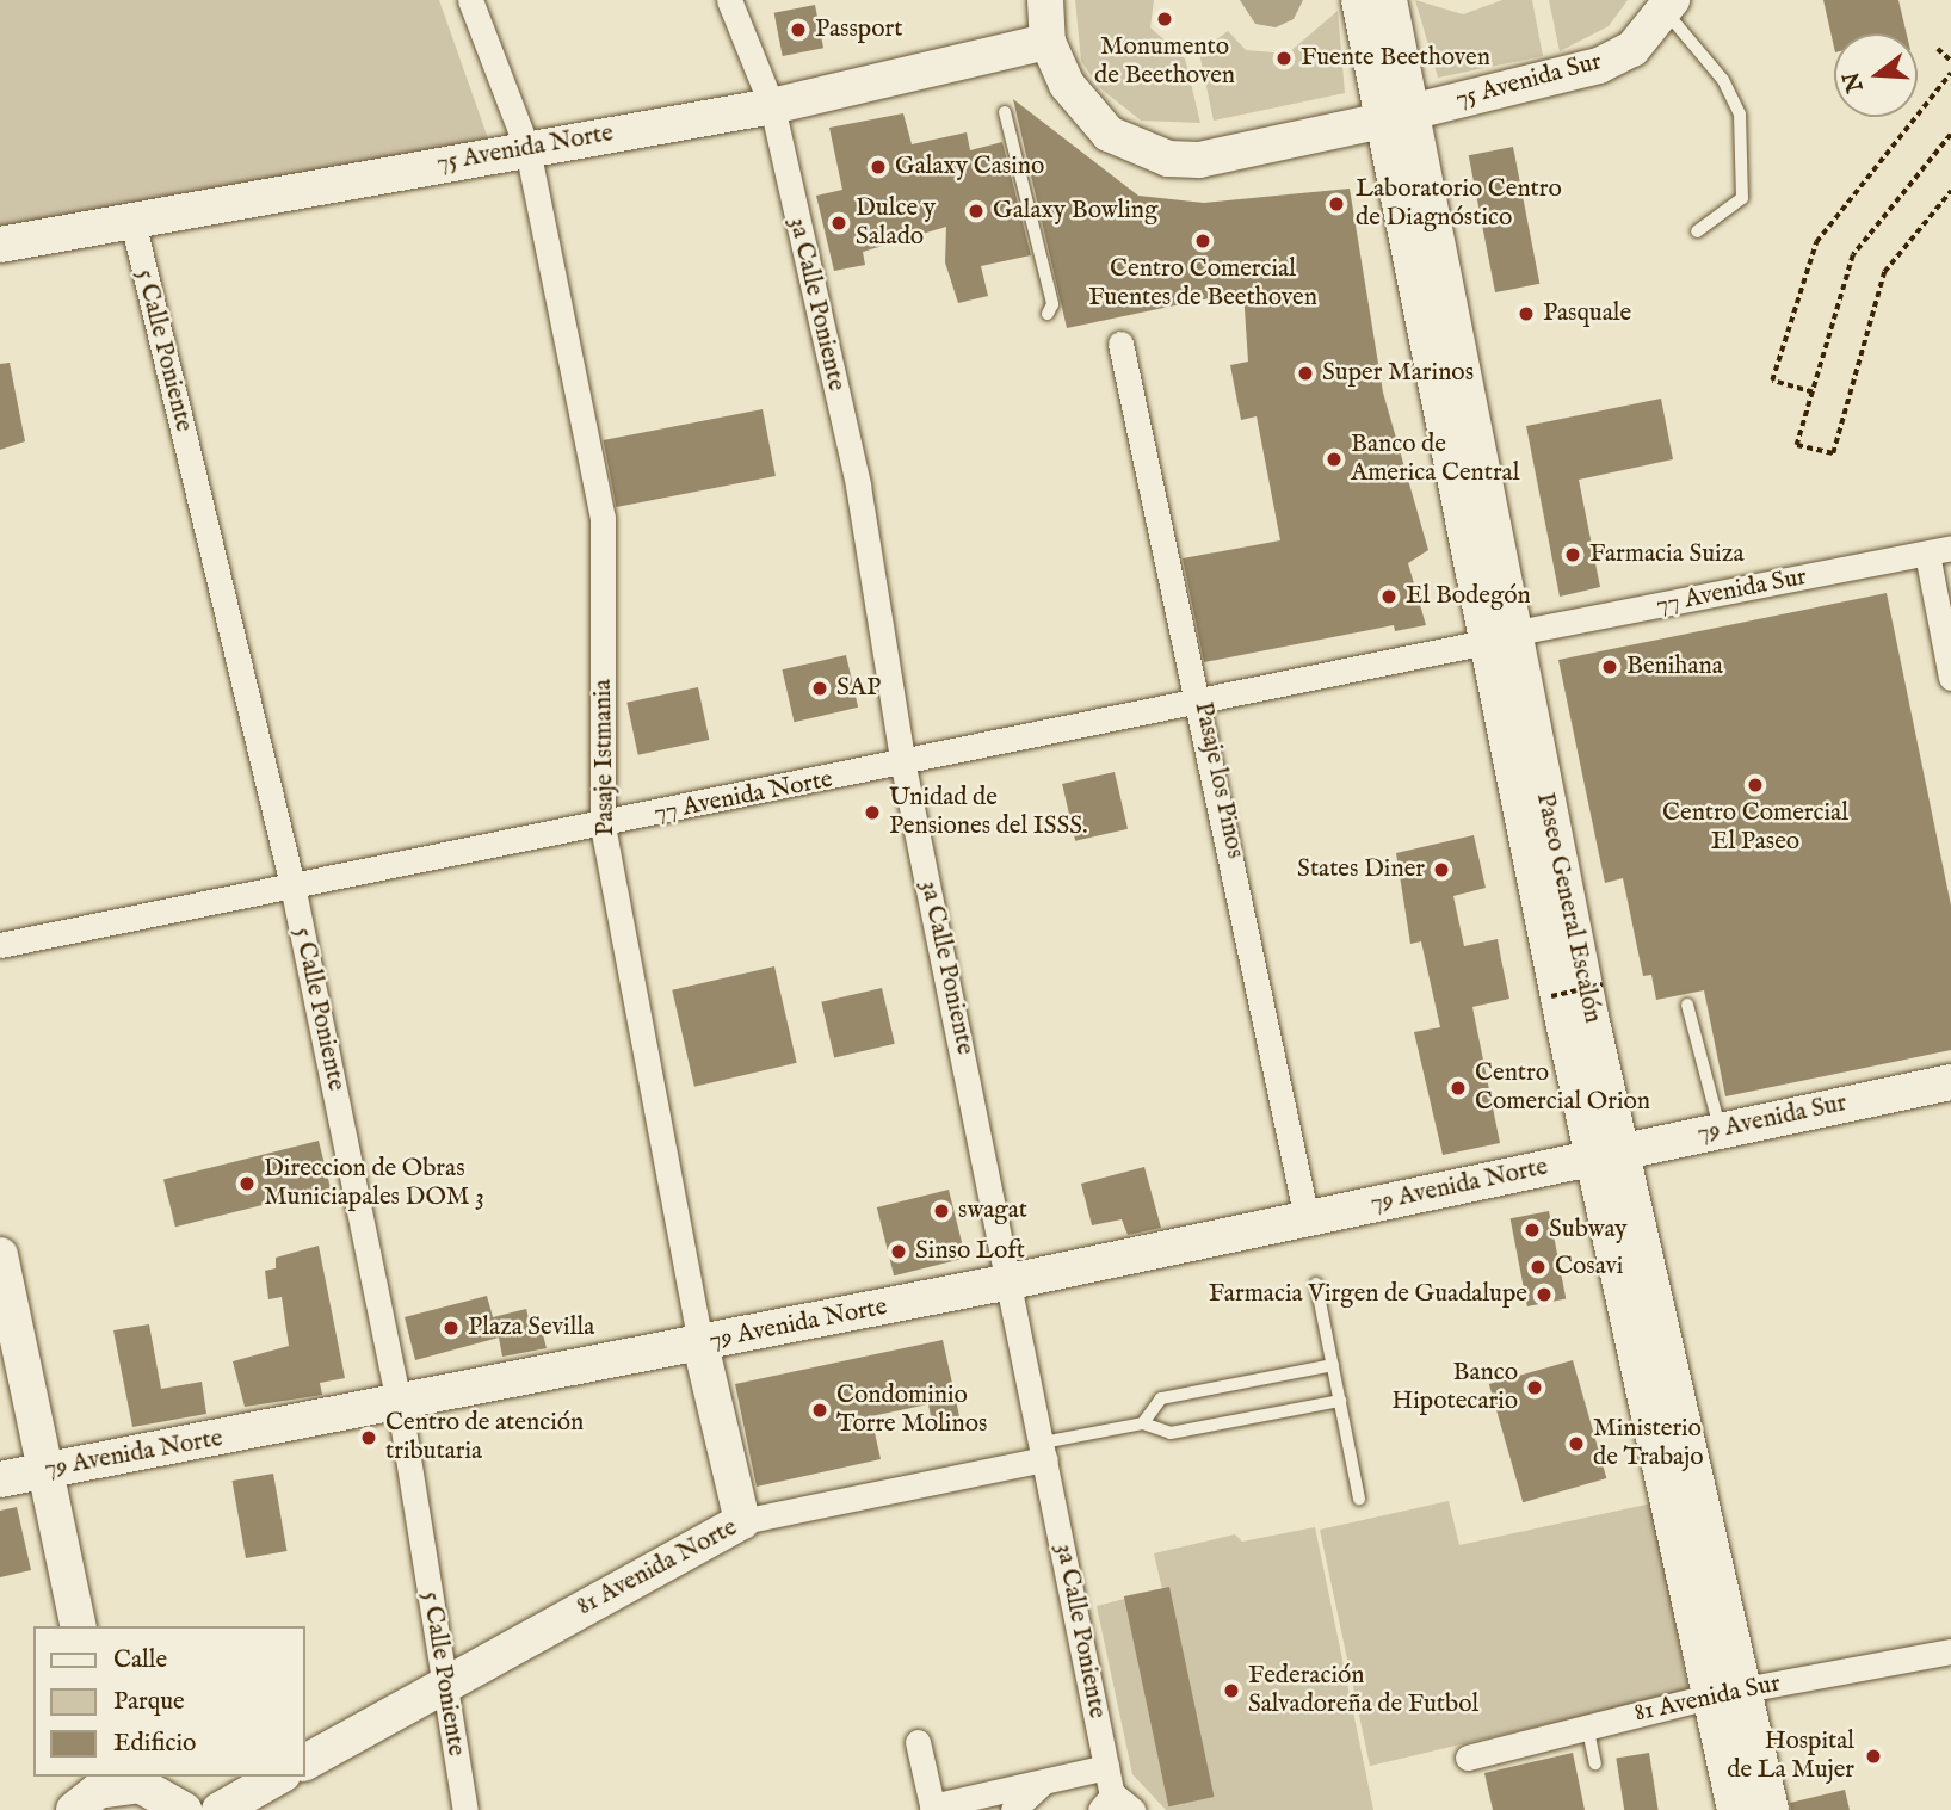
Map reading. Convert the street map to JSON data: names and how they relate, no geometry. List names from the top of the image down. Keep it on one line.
{"streets":{"main road":["75 Avenida Sur","75 Avenida Norte","Pasaje Istmania","Paseo General Escalón","79 Avenida Sur","79 Avenida Norte","81 Avenida Norte"],"street":["3a Calle Poniente","5 Calle Poniente","77 Avenida Sur","Pasaje los Pinos","77 Avenida Norte","81 Avenida Sur"]},"crossings":[["75 Avenida Sur","Paseo General Escalón"],["75 Avenida Norte","3a Calle Poniente"],["75 Avenida Norte","5 Calle Poniente"],["75 Avenida Norte","Pasaje Istmania"],["3a Calle Poniente","77 Avenida Norte"],["3a Calle Poniente","79 Avenida Norte"],["3a Calle Poniente","81 Avenida Norte"],["5 Calle Poniente","77 Avenida Norte"],["5 Calle Poniente","79 Avenida Norte"],["5 Calle Poniente","81 Avenida Norte"],["77 Avenida Sur","77 Avenida Norte"],["77 Avenida Sur","Paseo General Escalón"],["Pasaje Istmania","77 Avenida Norte"],["Pasaje Istmania","79 Avenida Norte"],["Pasaje Istmania","81 Avenida Norte"],["Pasaje los Pinos","77 Avenida Norte"],["Pasaje los Pinos","79 Avenida Norte"],["77 Avenida Norte","Paseo General Escalón"],["Paseo General Escalón","79 Avenida Sur"],["Paseo General Escalón","79 Avenida Norte"],["Paseo General Escalón","81 Avenida Sur"],["79 Avenida Sur","79 Avenida Norte"]],"places":["Monumento de Beethoven","Passport","Fuente Beethoven","Galaxy Casino","Laboratorio Centro de Diagnóstico","Galaxy Bowling","Dulce y Salado","Centro Comercial Fuentes de Beethoven","Pasquale","Super Marinos","Banco de America Central","Farmacia Suiza","El Bodegón","Benihana","SAP","Centro Comercial El Paseo","Unidad de Pensiones del ISSS.","States Diner","Centro Comercial Orion","Direccion de Obras Municiapales DOM 3","swagat","Subway","Sinso Loft","Cosavi","Farmacia Virgen de Guadalupe","Plaza Sevilla","Banco Hipotecario","Condominio Torre Molinos","Centro de atención tributaria","Ministerio de Trabajo","Federación Salvadoreña de Futbol","Hospital de La Mujer"],"legend":["Calle","Parque","Edificio"],"north":"left"}
